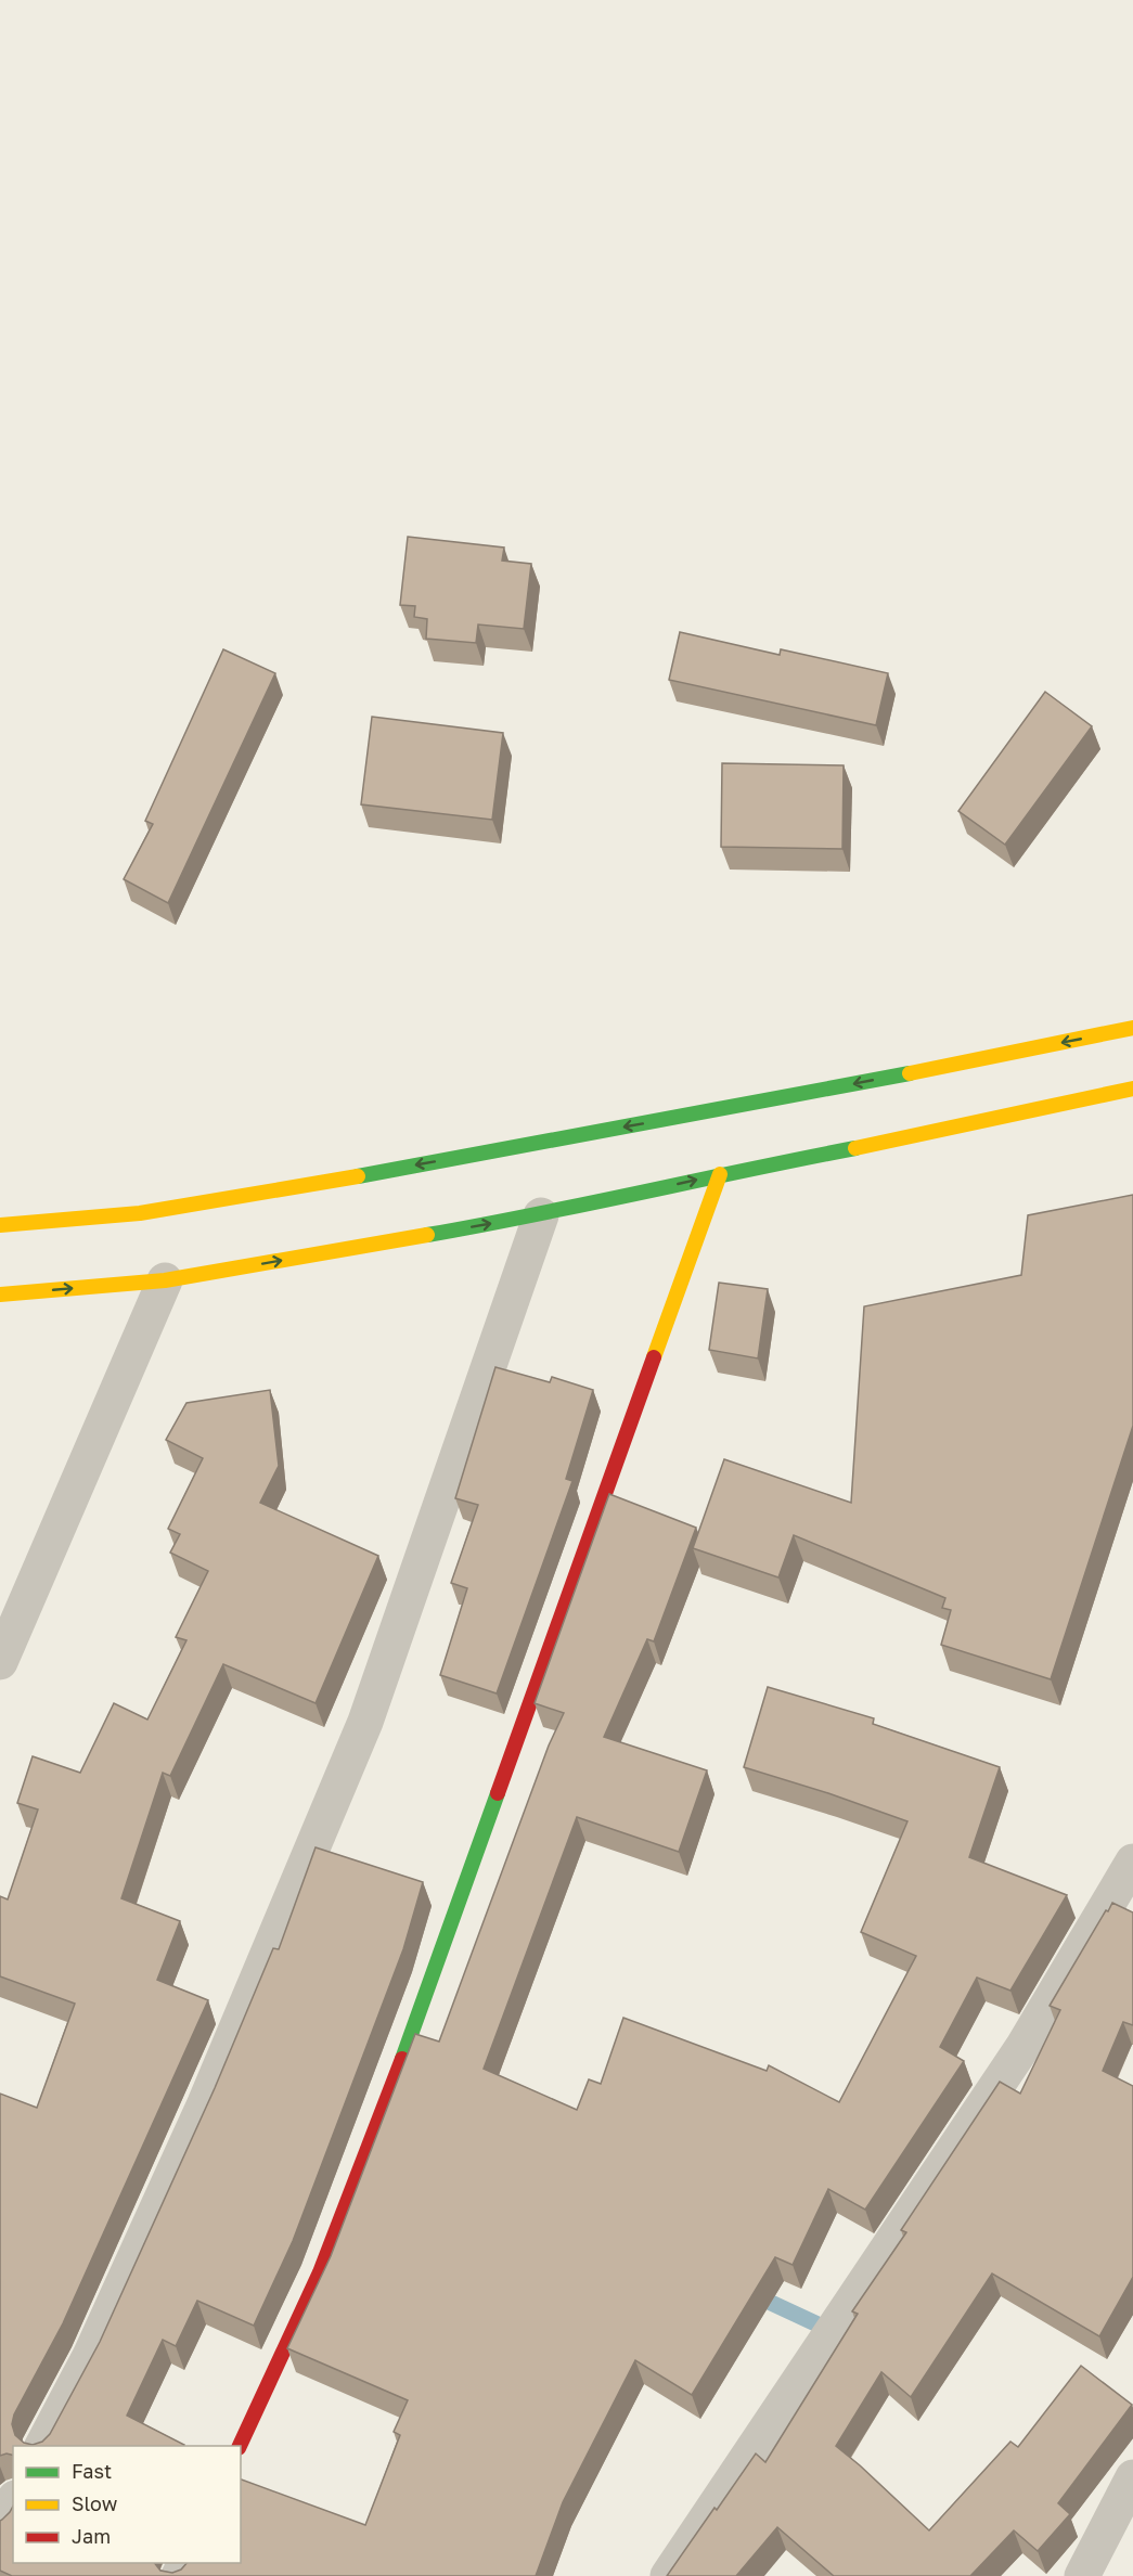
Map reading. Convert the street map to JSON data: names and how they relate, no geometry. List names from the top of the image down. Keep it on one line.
{"legend":["Fast","Slow","Jam"]}
